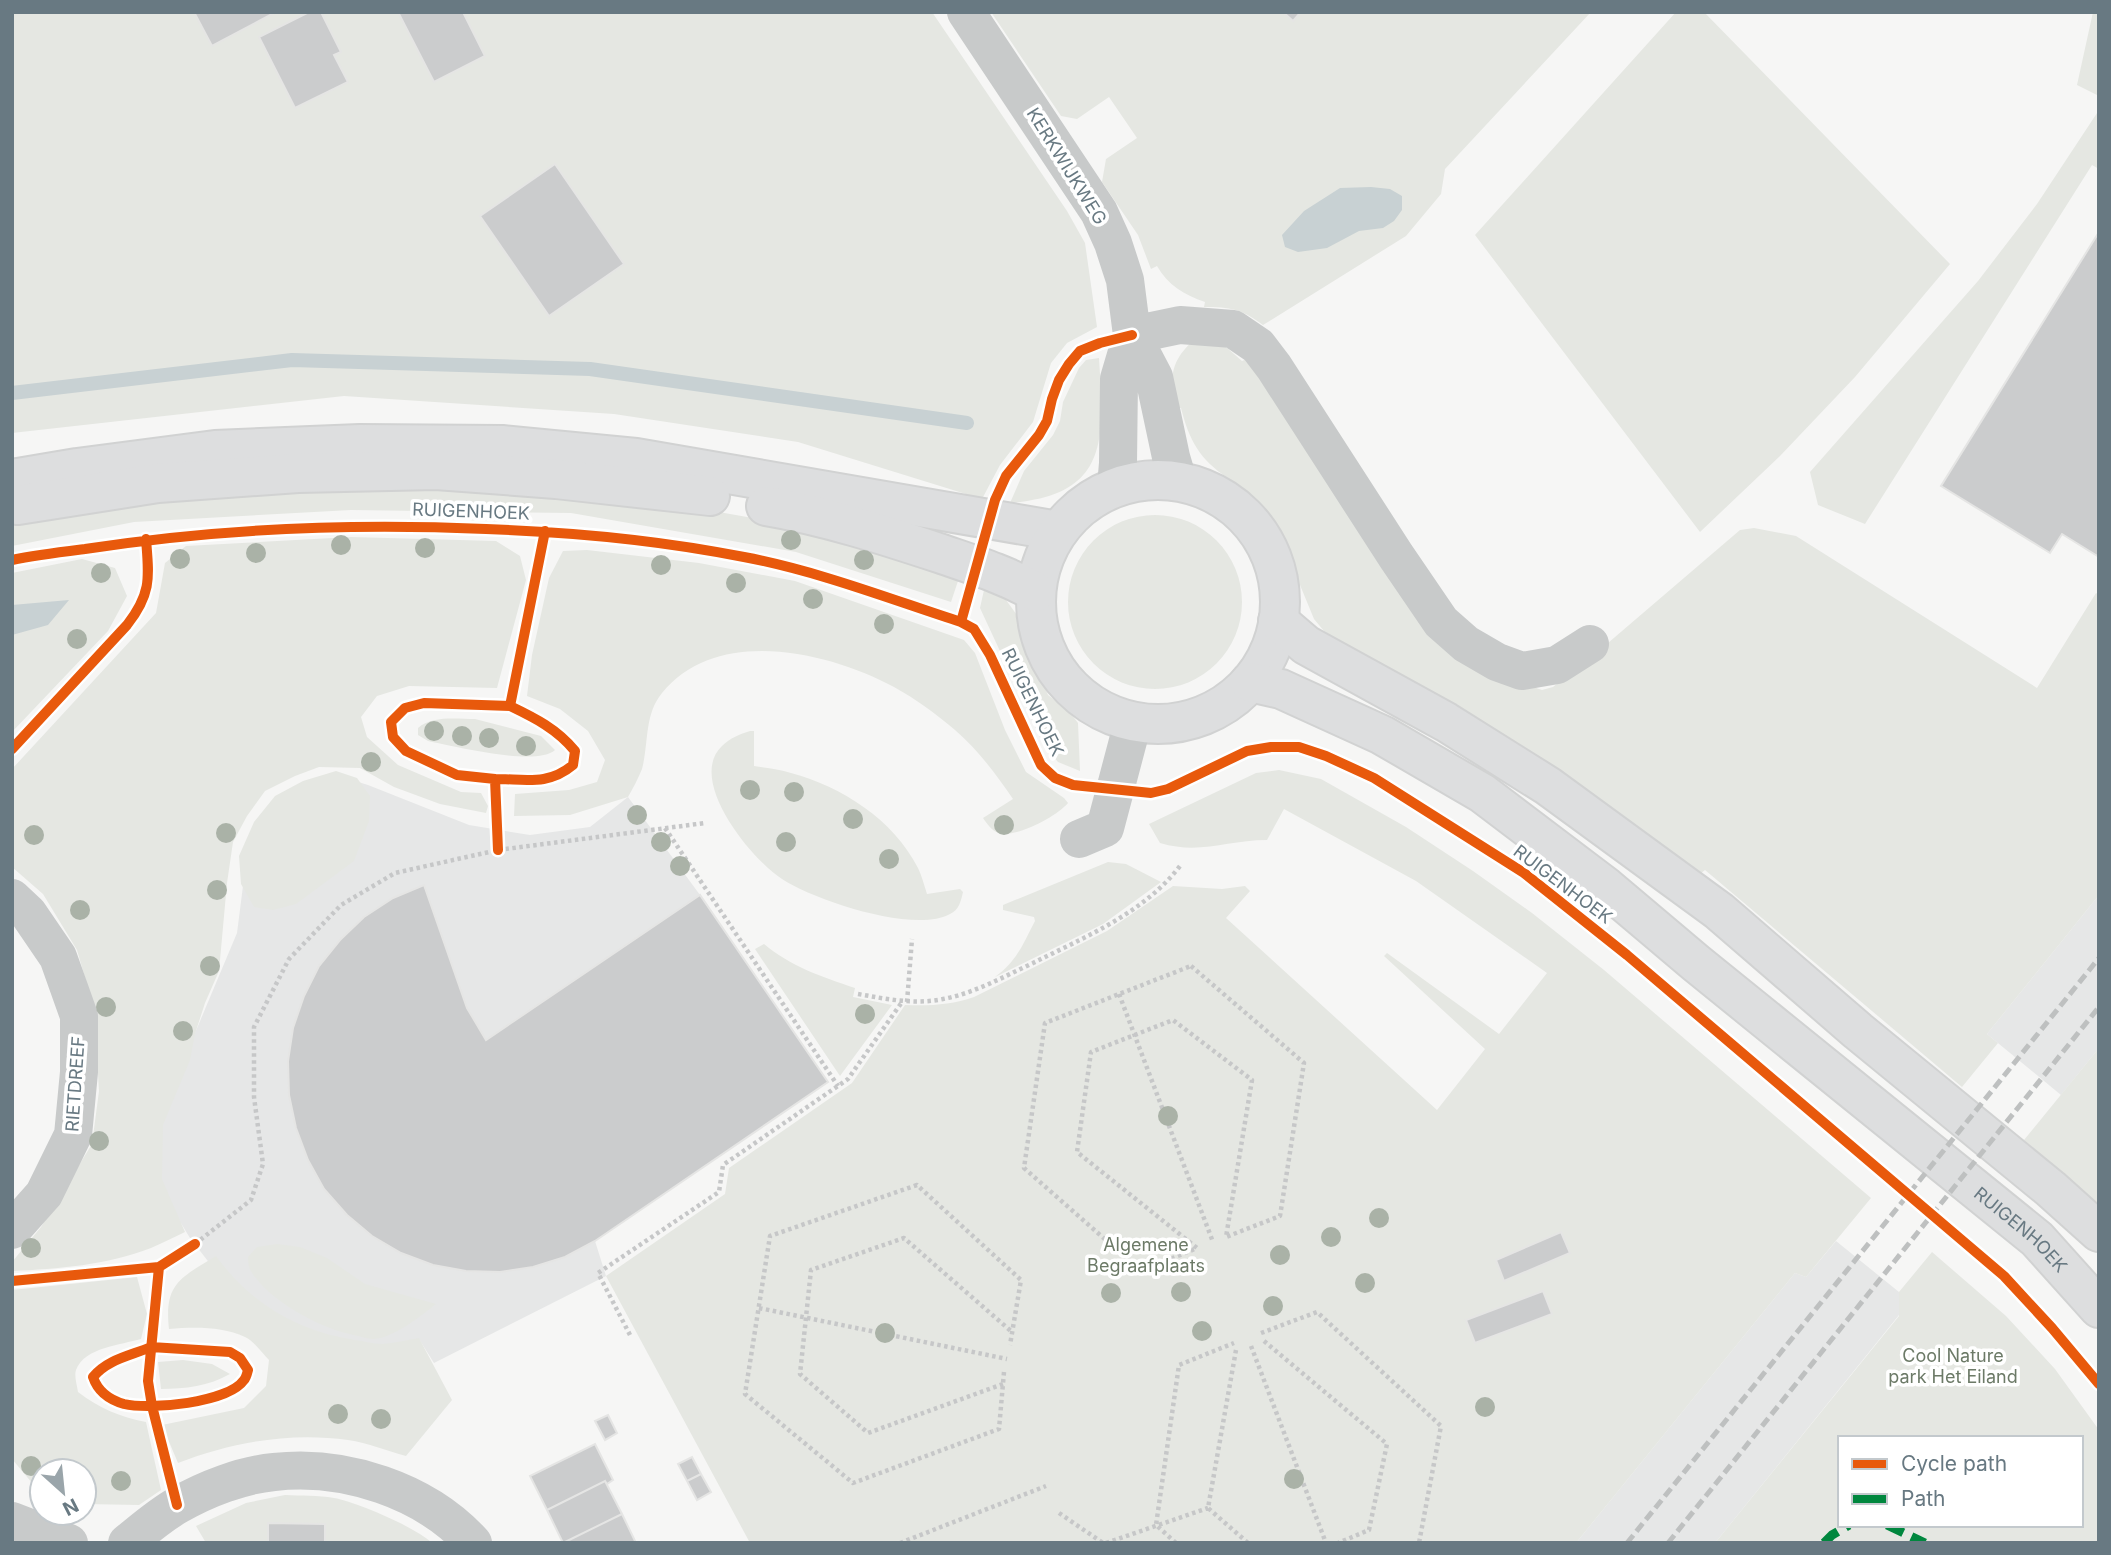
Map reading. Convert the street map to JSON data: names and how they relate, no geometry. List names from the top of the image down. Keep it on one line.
{"streets":{"main road":["RUIGENHOEK"],"street":["KERKWIJKWEG","RIETDREEF"]},"crossings":[["KERKWIJKWEG","RUIGENHOEK"]],"parks":["Algemene Begraafplaats","Cool Nature park Het Eiland"],"legend":["Cycle path","Path"],"north":"bottom right"}
